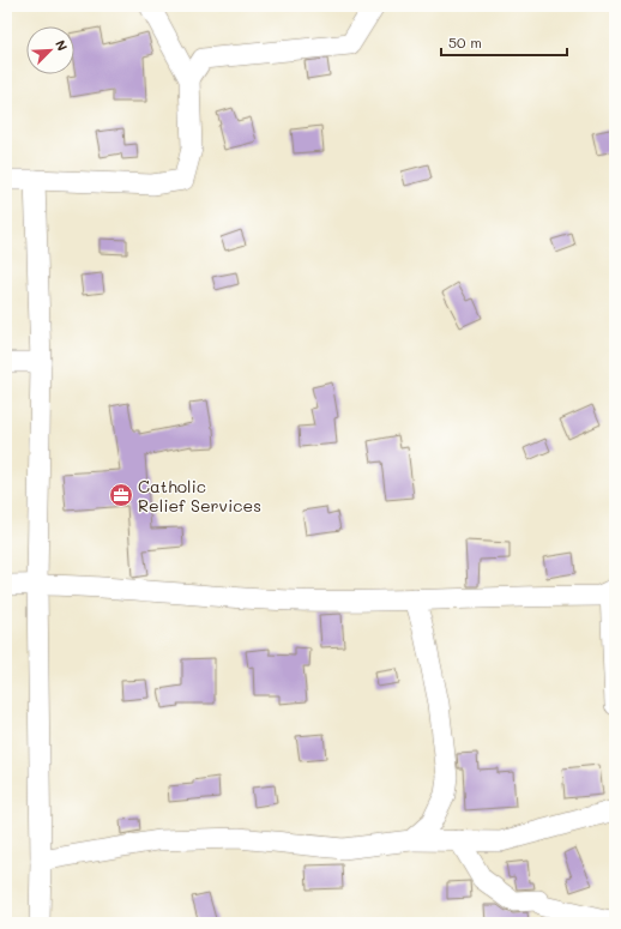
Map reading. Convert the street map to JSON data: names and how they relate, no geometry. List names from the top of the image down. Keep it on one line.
{"places":{"office":["Catholic Relief Services"]},"scale_bar":"50 m","north":"top right"}
